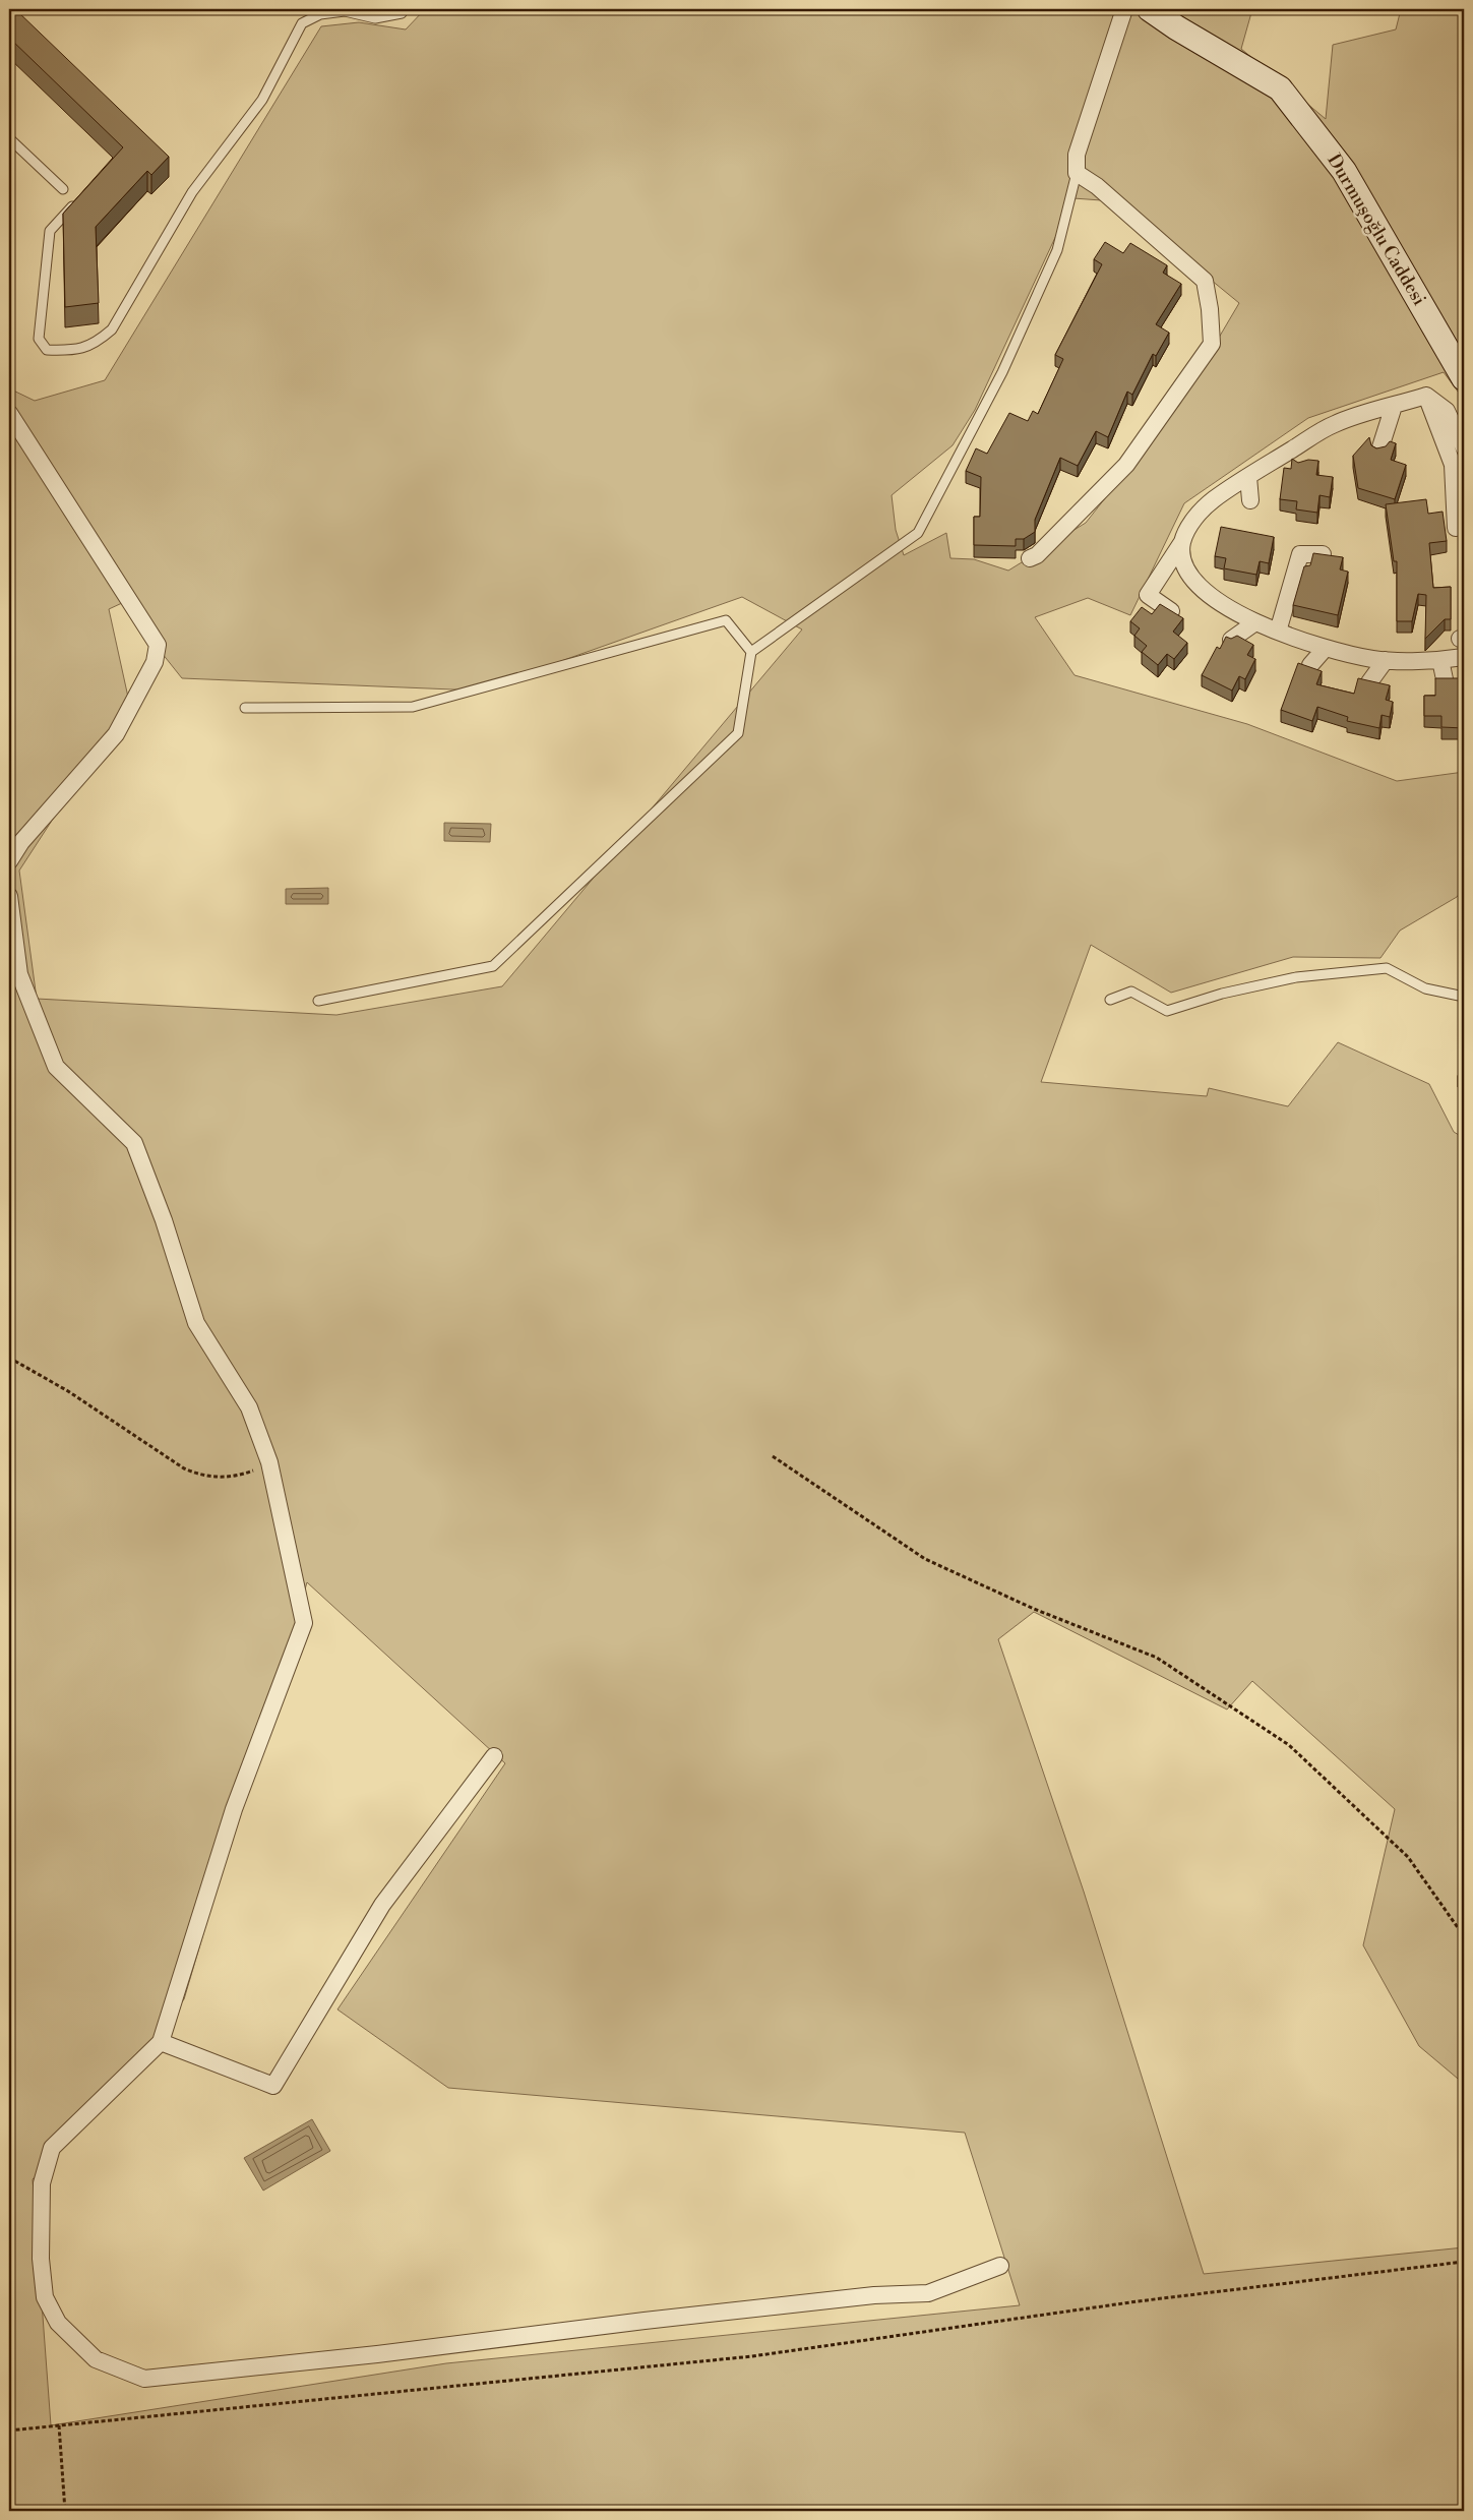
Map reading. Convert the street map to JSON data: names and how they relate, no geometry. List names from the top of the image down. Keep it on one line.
{"streets":{"street":["Durmuşoğlu Caddesi"]}}
